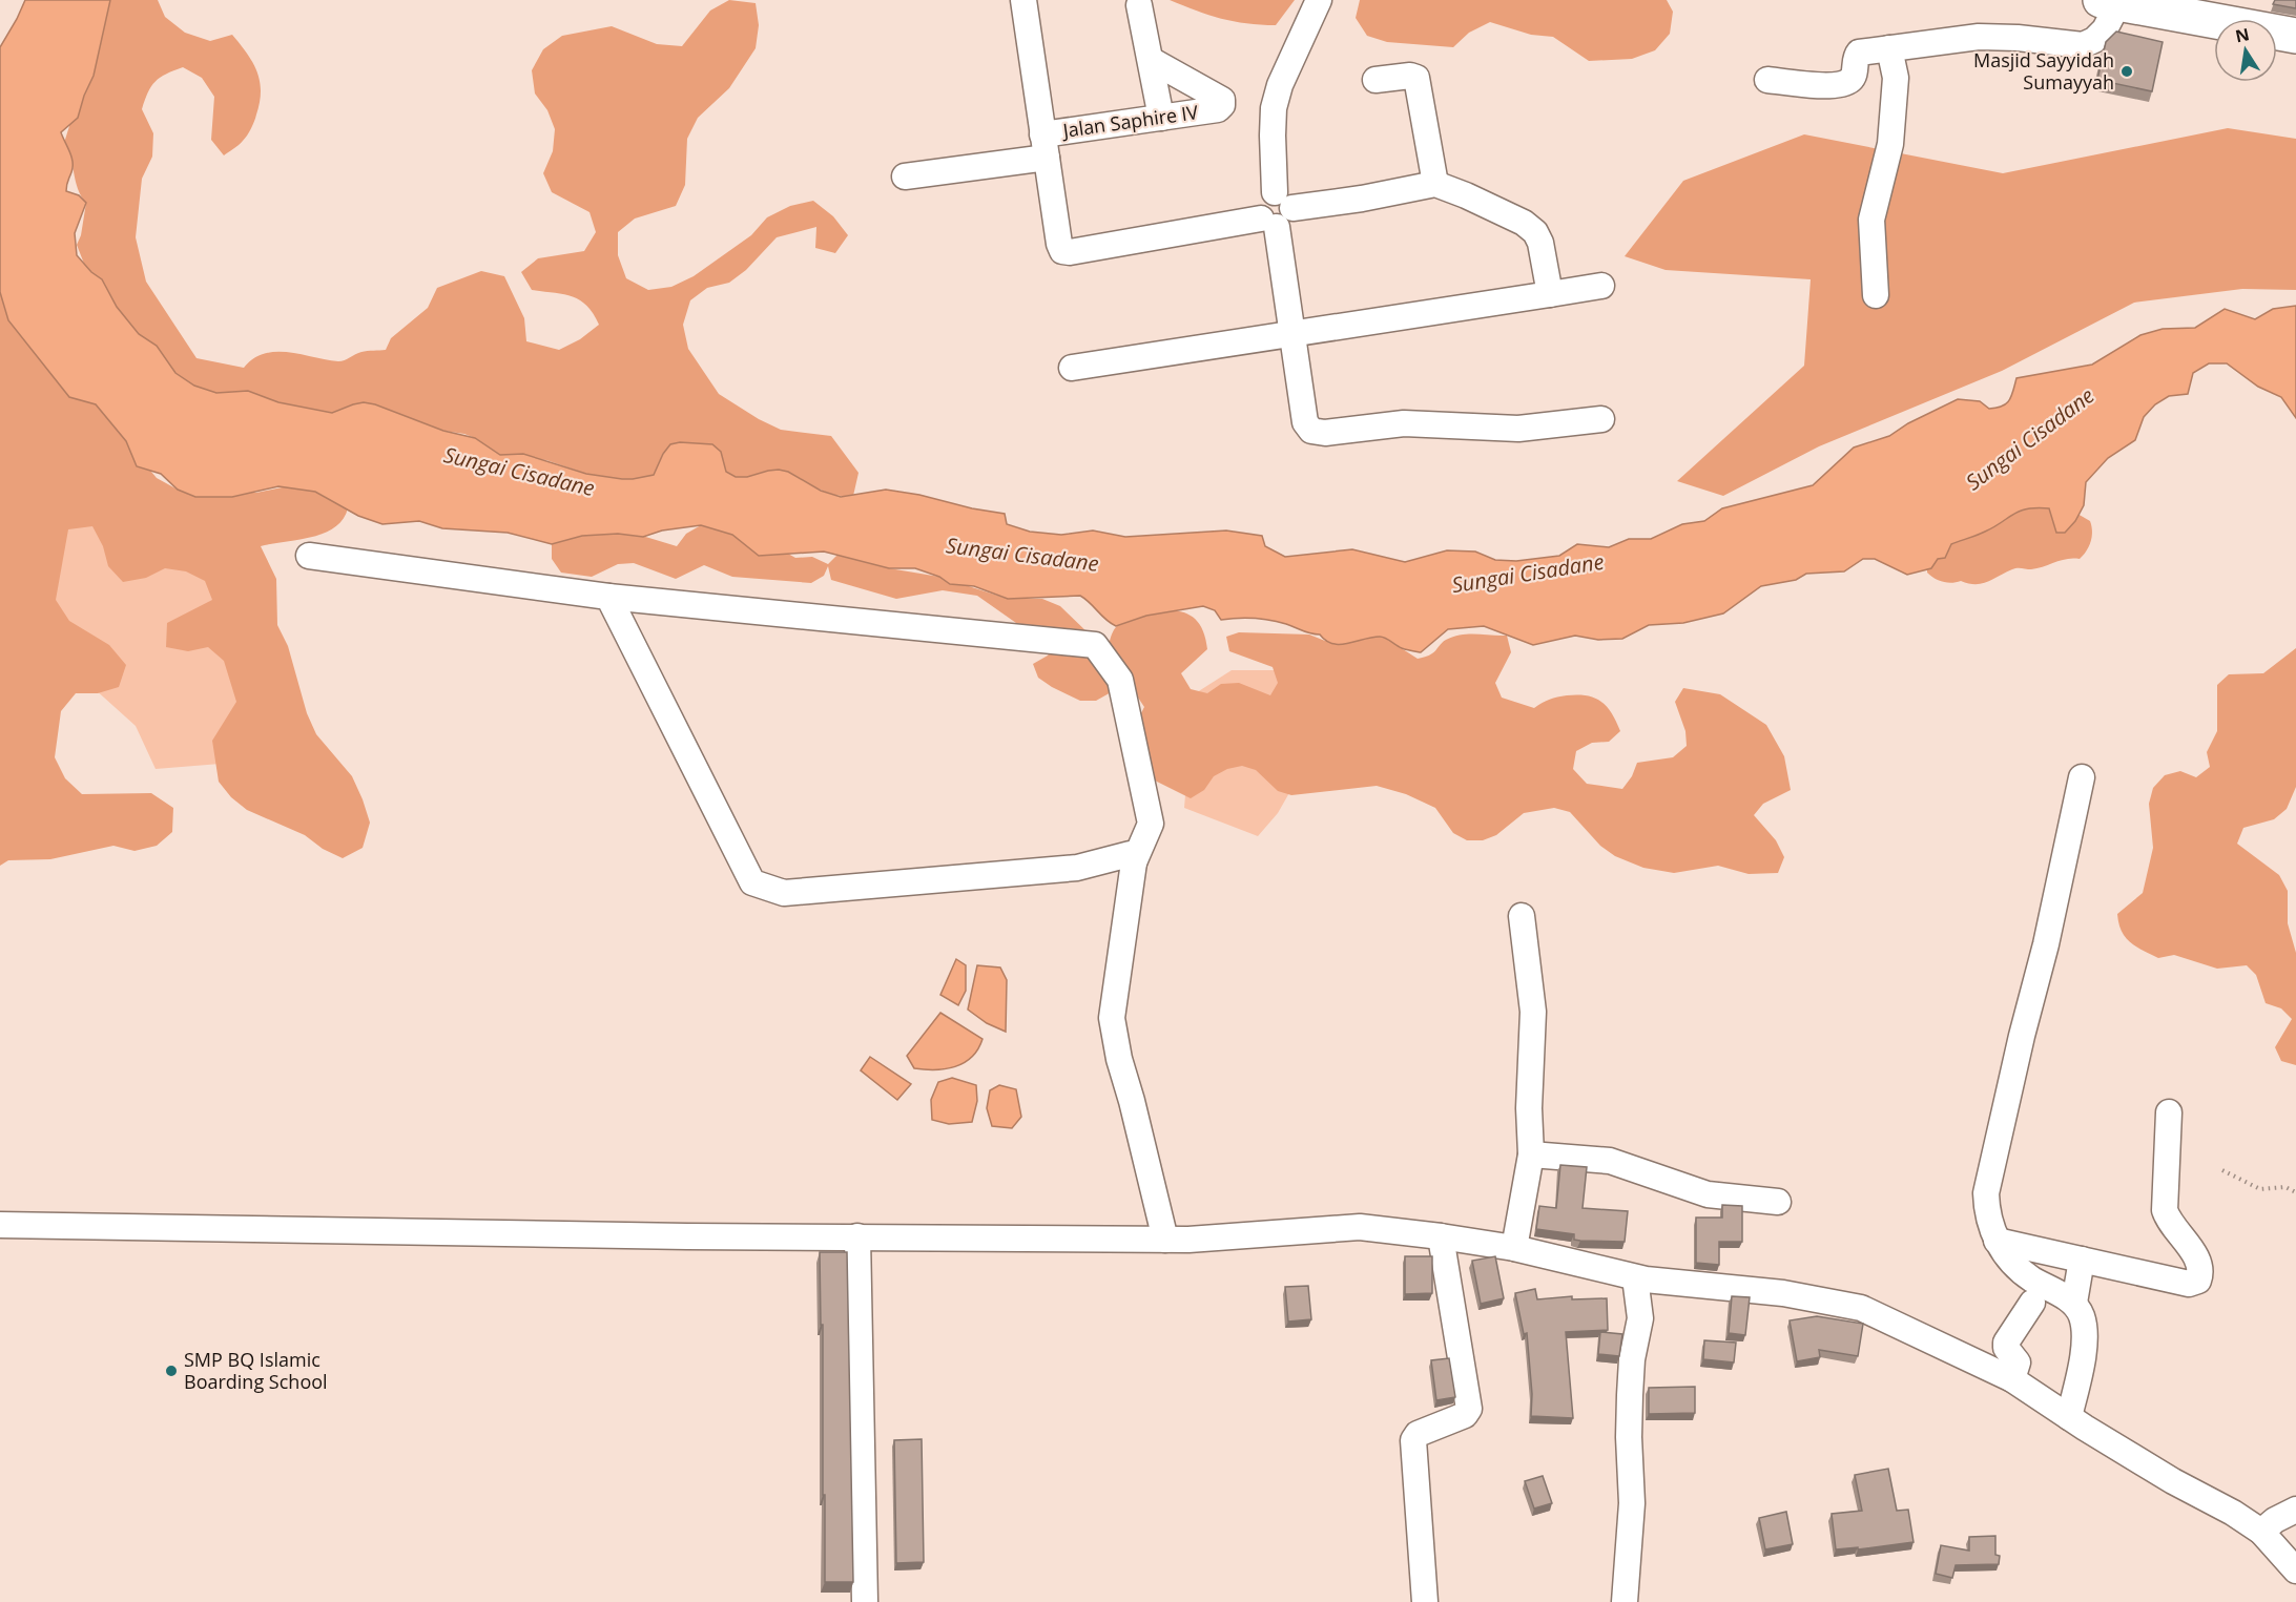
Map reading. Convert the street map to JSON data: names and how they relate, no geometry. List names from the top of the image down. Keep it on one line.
{"streets":{"street":["Jalan Saphire IV"]},"water":["Sungai Cisadane"],"places":["Masjid Sayyidah Sumayyah","SMP BQ Islamic Boarding School"],"north":"top"}
